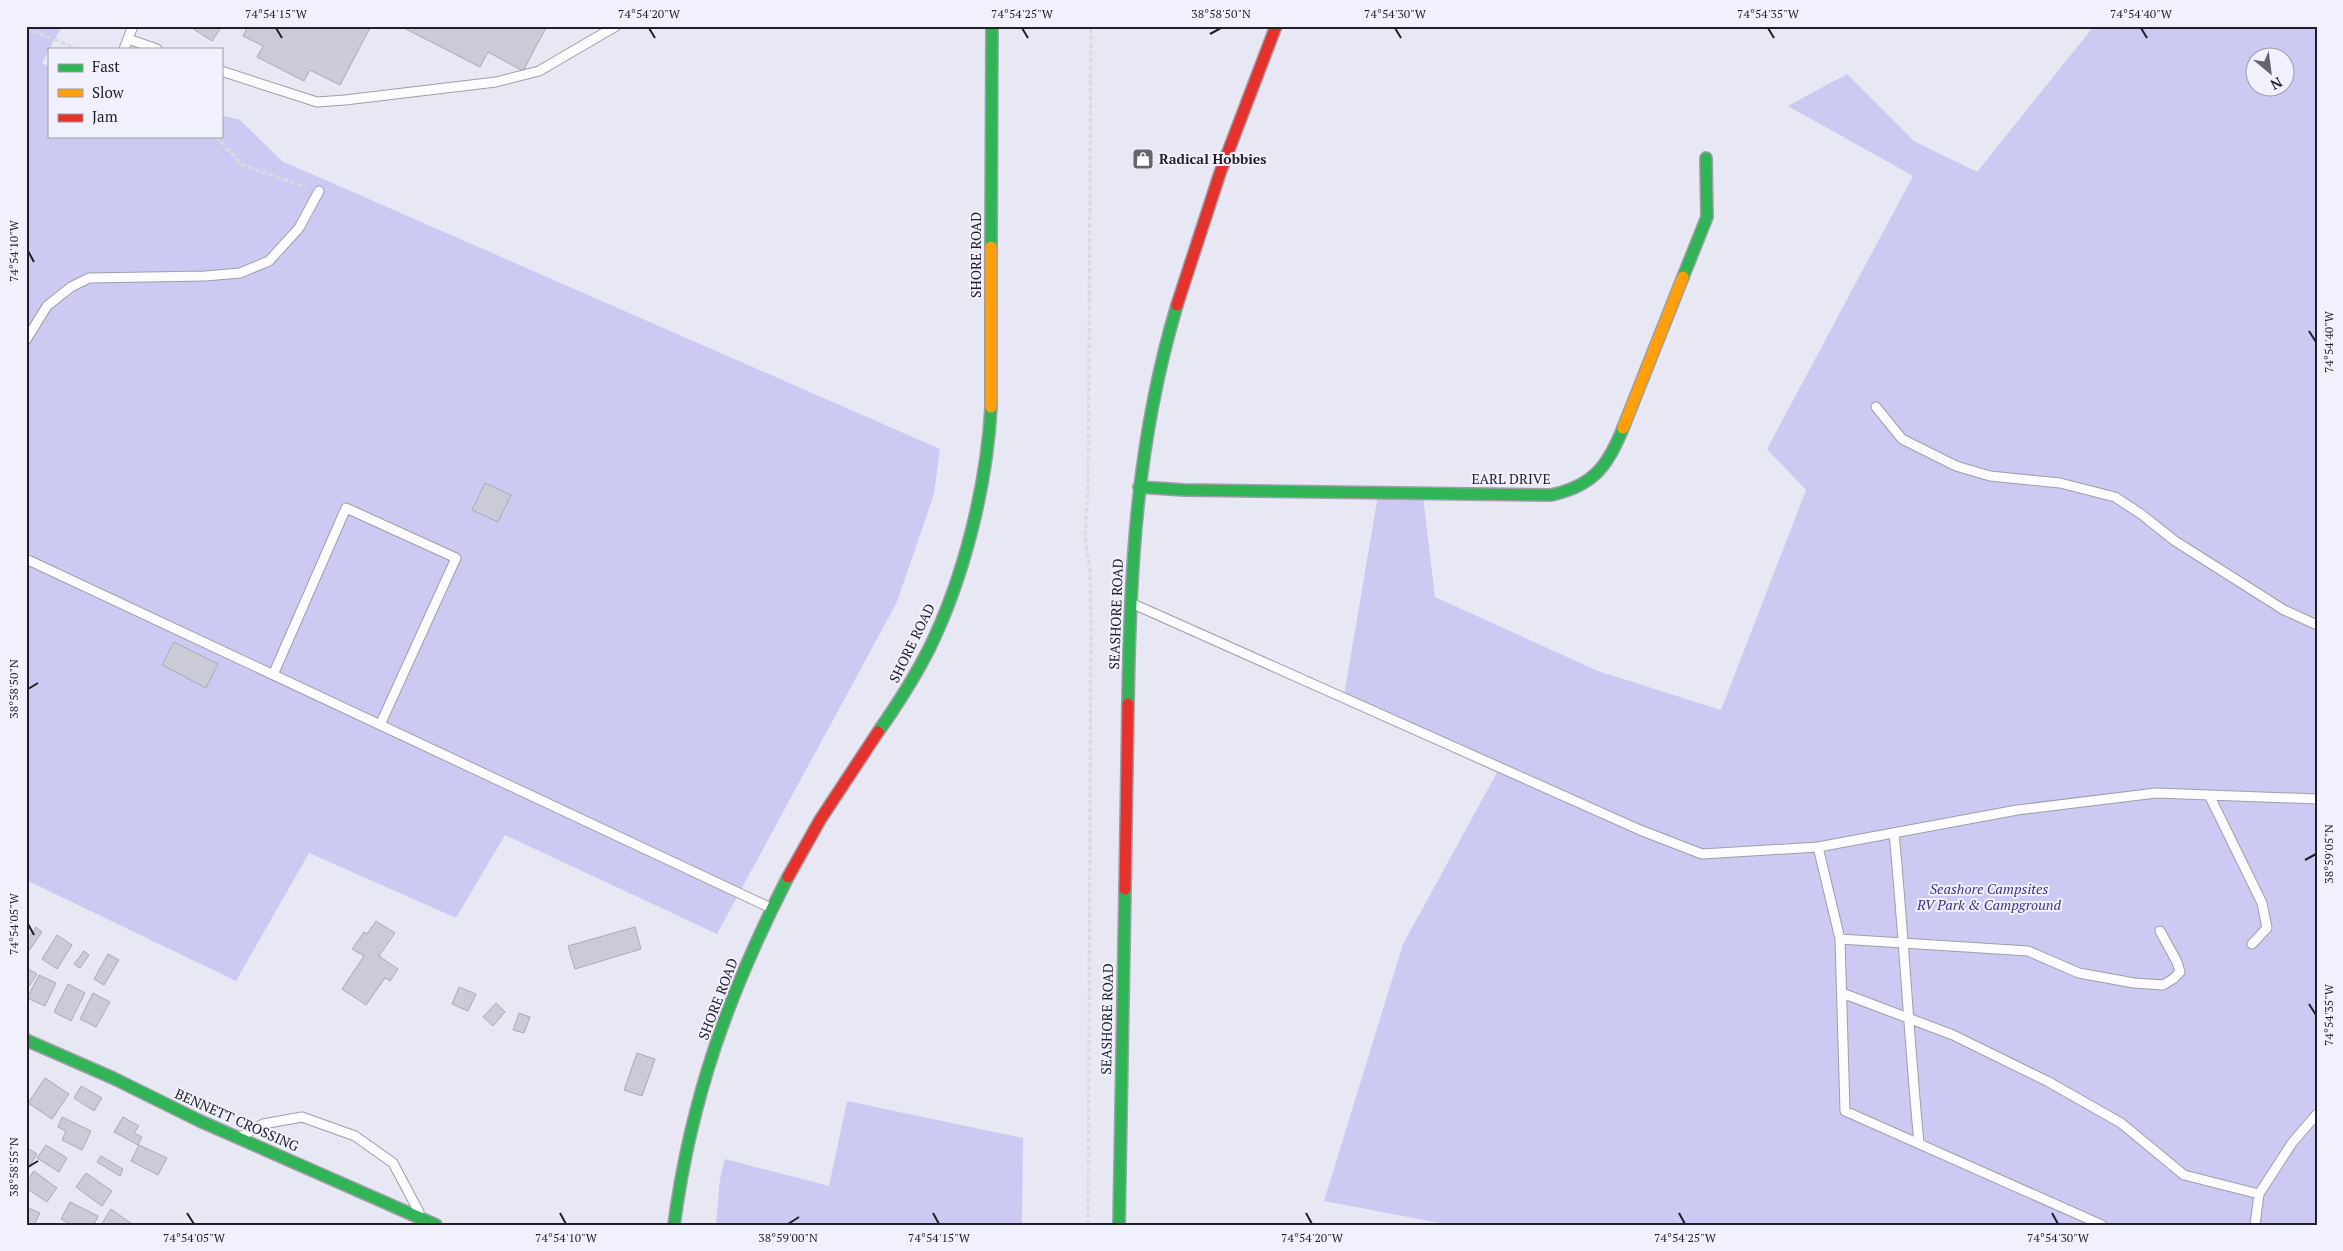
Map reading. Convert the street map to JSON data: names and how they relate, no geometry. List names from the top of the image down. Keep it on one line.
{"streets":{"street":["SHORE ROAD","EARL DRIVE","SEASHORE ROAD","BENNETT CROSSING"]},"crossings":[["EARL DRIVE","SEASHORE ROAD"]],"parks":["Seashore Campsites RV Park & Campground"],"places":{"shop":["Radical Hobbies"]},"legend":["Fast","Slow","Jam"],"north":"bottom right","coordinates":["74°54'15\"W","74°54'20\"W","74°54'25\"W","38°58'50\"N","74°54'30\"W","74°54'35\"W","74°54'40\"W","74°54'10\"W","38°59'05\"N","74°54'05\"W","38°58'55\"N","38°59'00\"N"]}
